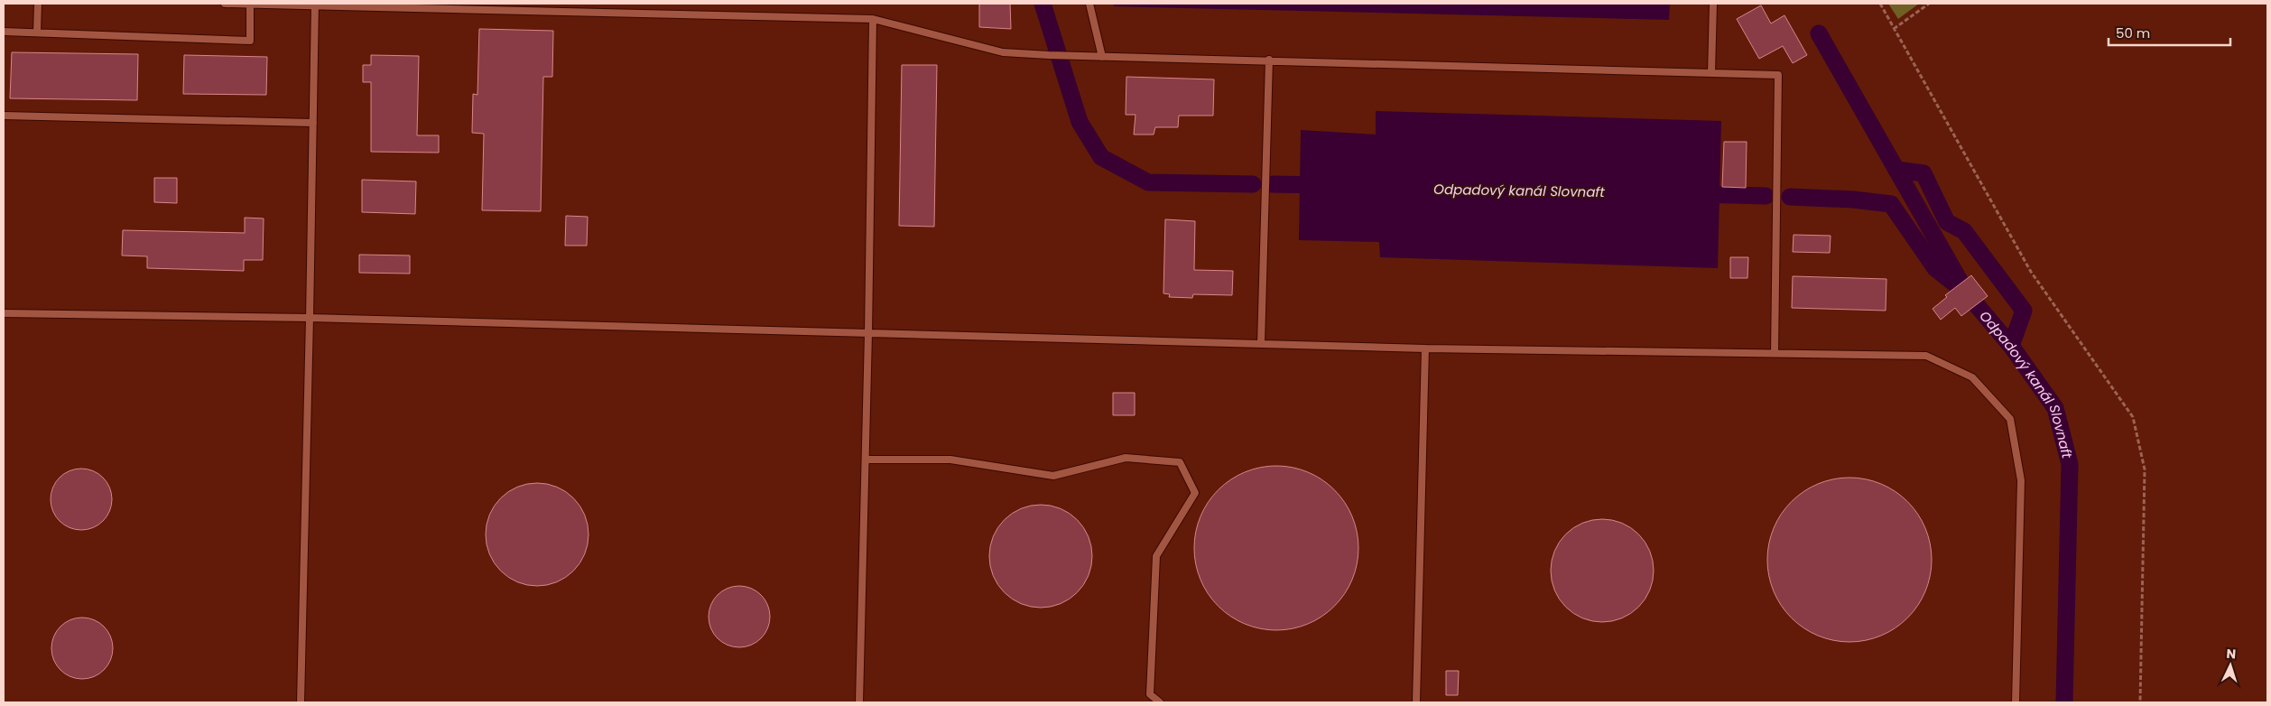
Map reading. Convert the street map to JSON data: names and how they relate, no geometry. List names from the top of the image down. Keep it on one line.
{"water":["Odpadový kanál Slovnaft"],"scale_bar":"50 m","north":"top"}
